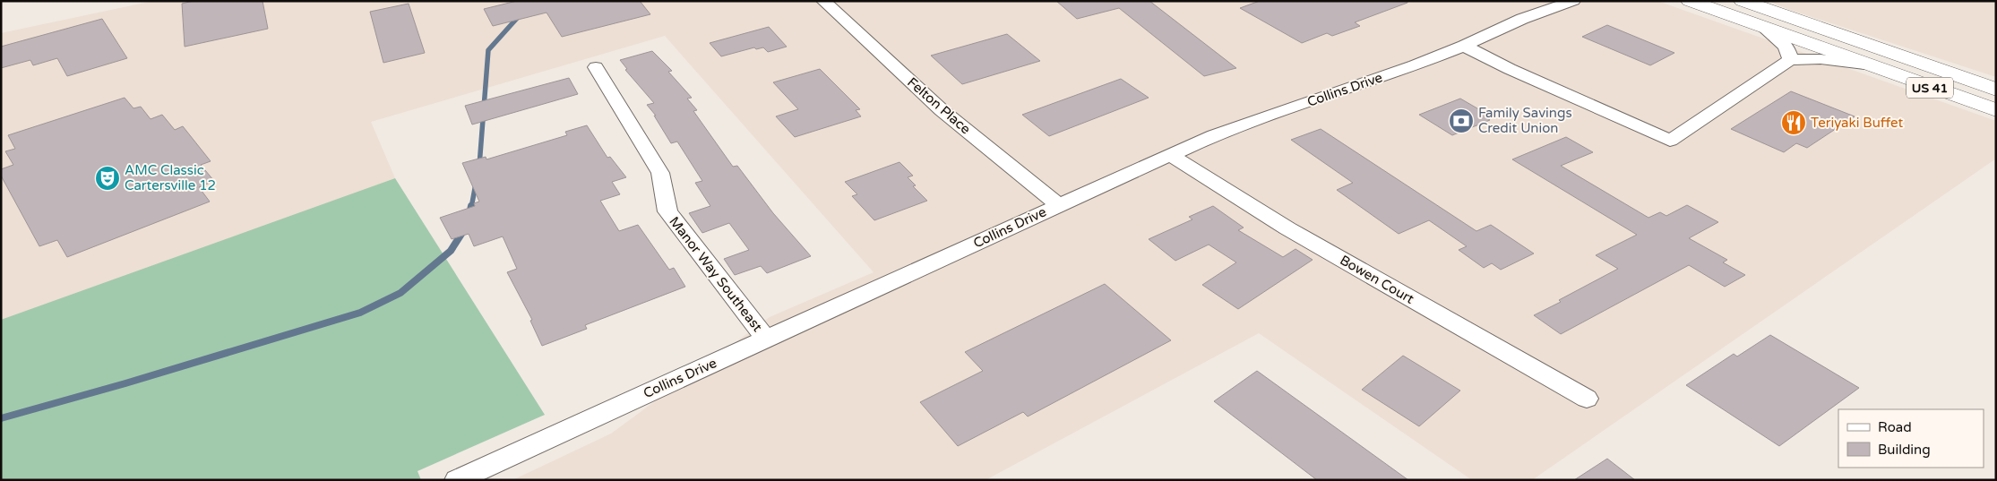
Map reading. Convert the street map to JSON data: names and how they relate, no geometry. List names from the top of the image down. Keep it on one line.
{"streets":{"main road":["US 41"],"street":["Collins Drive","Felton Place","Manor Way Southeast","Bowen Court"]},"crossings":[["Collins Drive","Felton Place"],["Collins Drive","Manor Way Southeast"],["Collins Drive","Bowen Court"]],"places":{"bank":["Family Savings Credit Union"],"restaurant":["Teriyaki Buffet"],"theatre":["AMC Classic Cartersville 12"]},"legend":["Road","Building"]}
